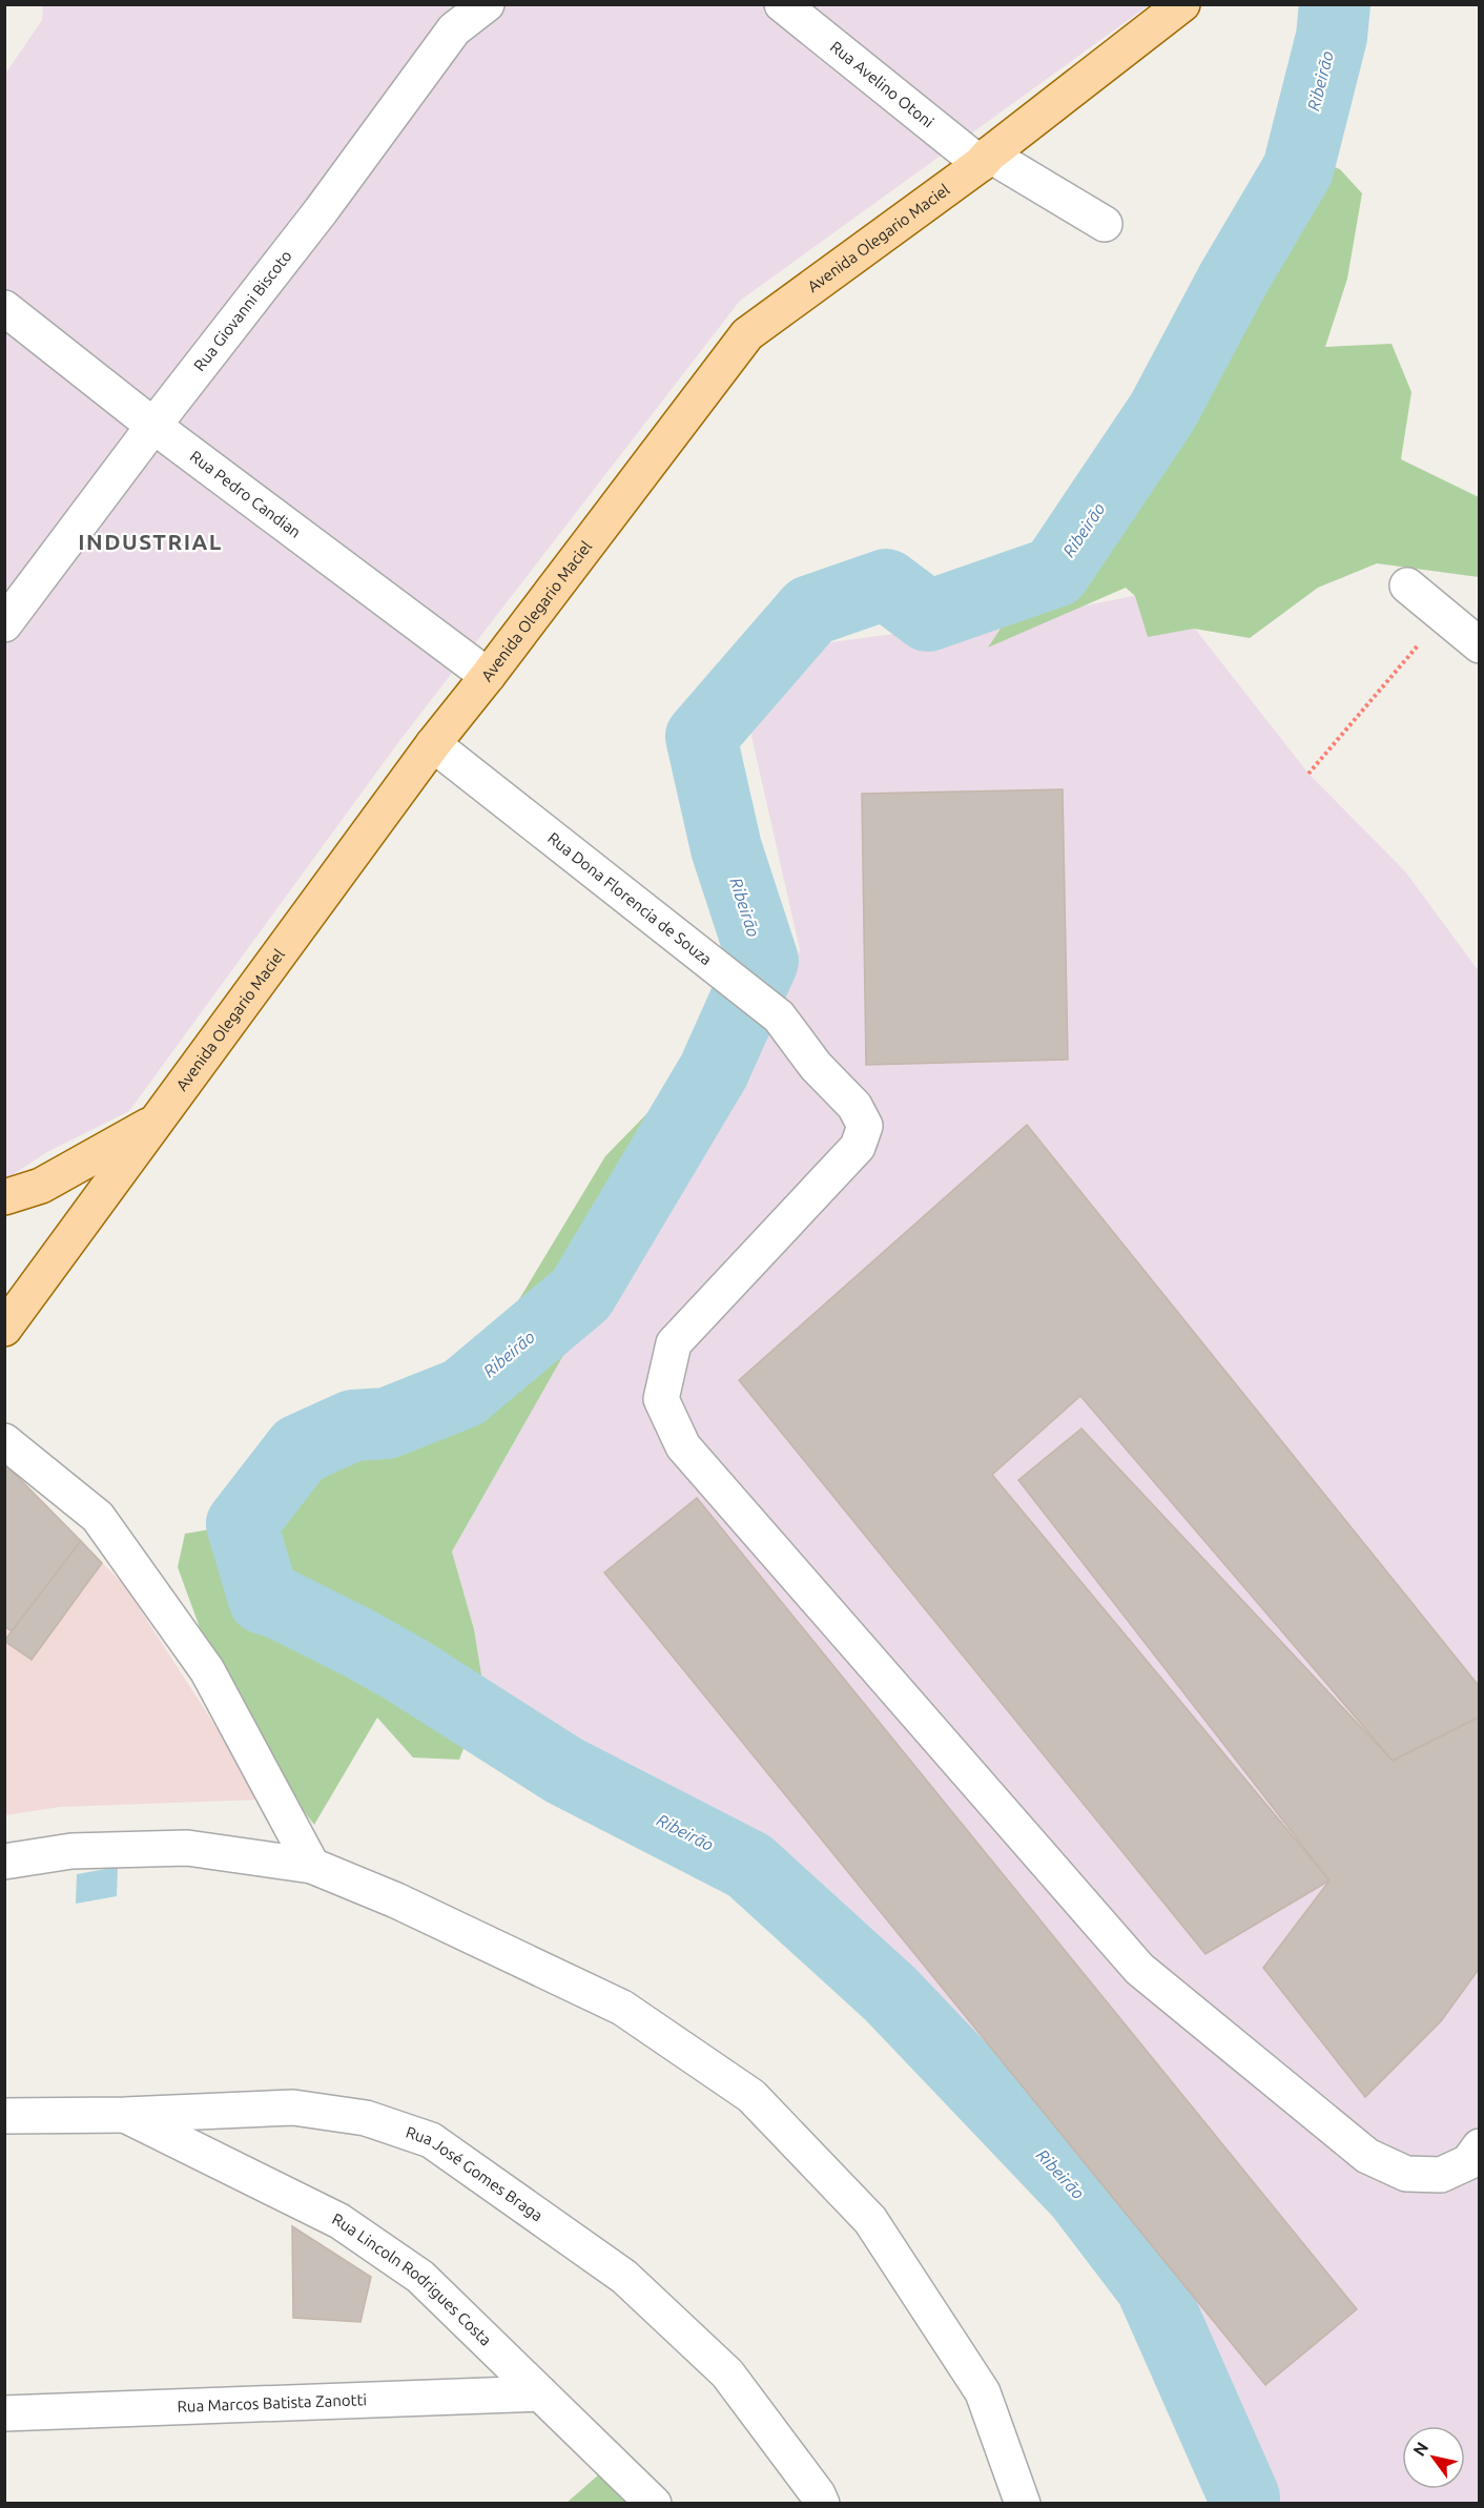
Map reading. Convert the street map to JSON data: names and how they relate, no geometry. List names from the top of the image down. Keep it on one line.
{"streets":{"main road":["Avenida Olegario Maciel"],"street":["Rua Avelino Otoni","Rua Giovanni Biscoto","Rua Pedro Candian","Rua Dona Florencia de Souza","Rua José Gomes Braga","Rua Lincoln Rodrigues Costa","Rua Marcos Batista Zanotti"]},"crossings":[["Rua Avelino Otoni","Avenida Olegario Maciel"],["Avenida Olegario Maciel","Rua Pedro Candian"],["Avenida Olegario Maciel","Rua Dona Florencia de Souza"],["Rua Giovanni Biscoto","Rua Pedro Candian"],["Rua José Gomes Braga","Rua Lincoln Rodrigues Costa"],["Rua Lincoln Rodrigues Costa","Rua Marcos Batista Zanotti"]],"districts":["INDUSTRIAL"],"water":["Ribeirão"],"north":"top left"}
